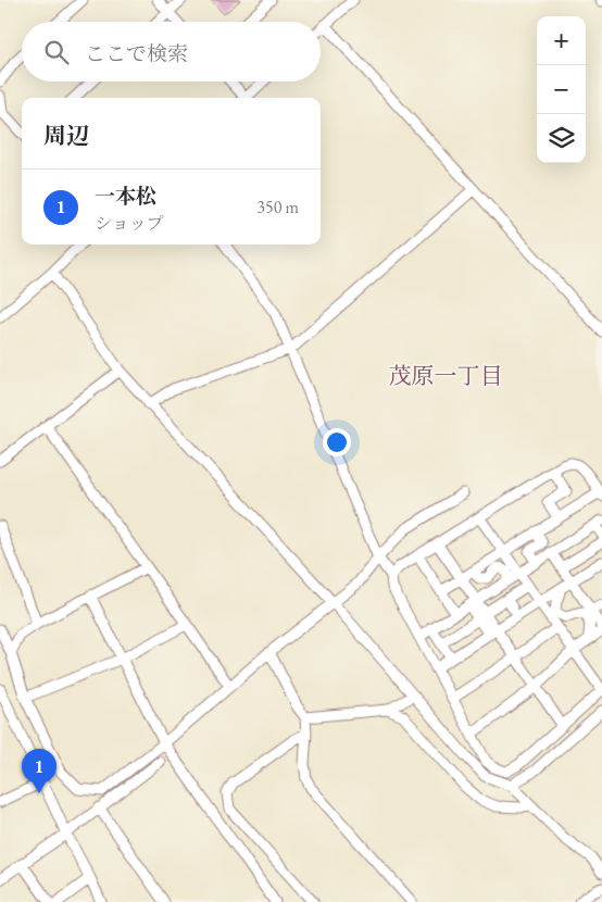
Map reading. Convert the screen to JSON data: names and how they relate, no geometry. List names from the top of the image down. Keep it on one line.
{"districts":["茂原一丁目"],"page":{"map_buttons":["+","−"],"search":"ここで検索","heading":"周辺","list":[{"mark":"1","name":"一本松","note":"ショップ","value":"350 m"}],"pins":"1"}}
